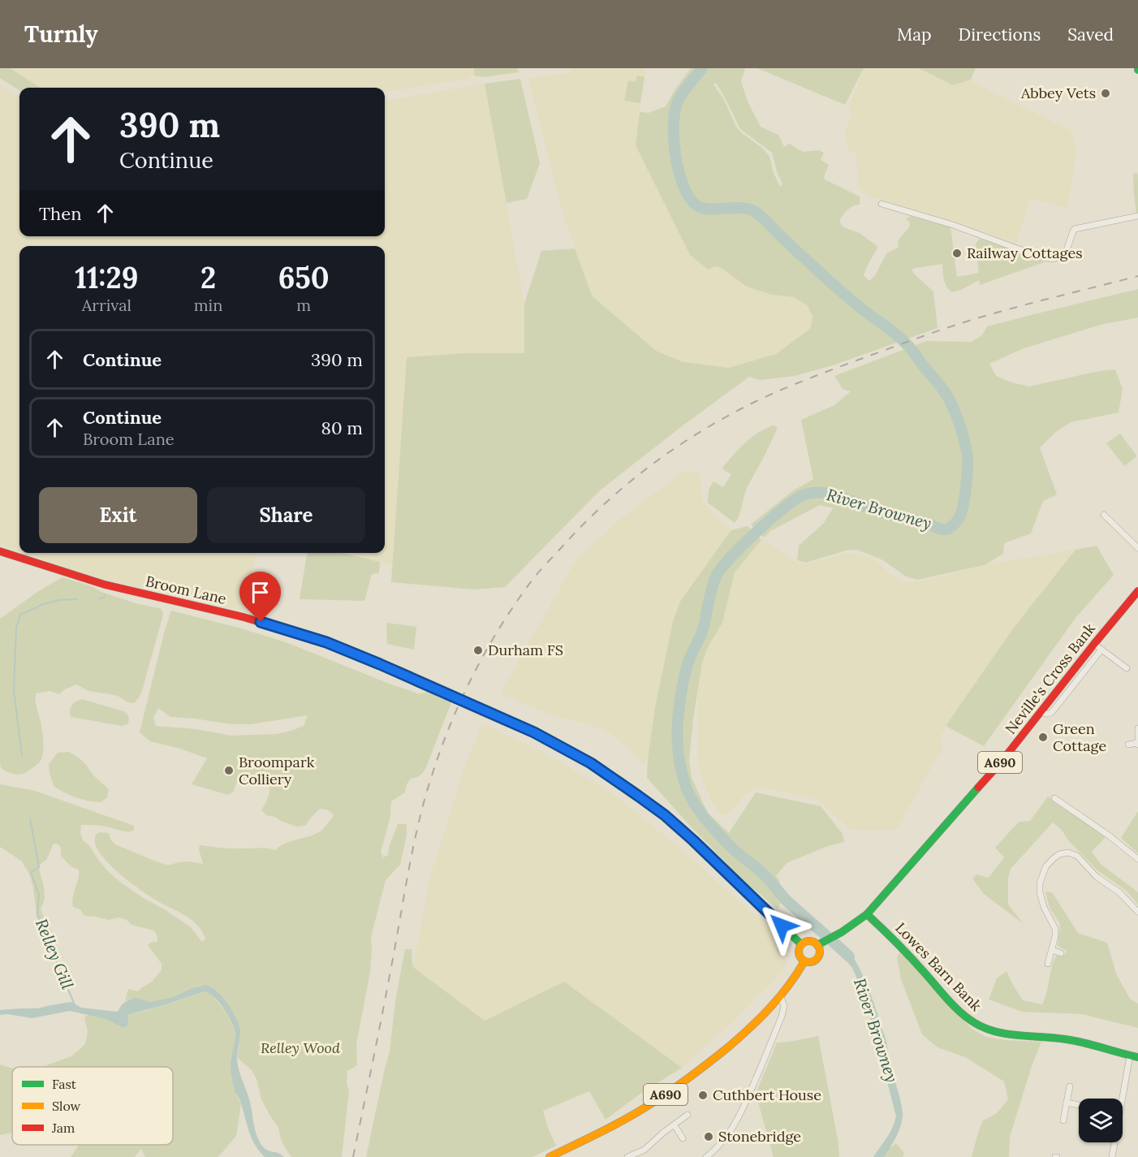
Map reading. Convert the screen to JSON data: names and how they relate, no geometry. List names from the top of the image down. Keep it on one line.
{"streets":{"main road":["Broom Lane","Neville's Cross Bank","A690","Lowes Barn Bank"]},"crossings":[["Broom Lane","A690"],["Neville's Cross Bank","A690"],["Neville's Cross Bank","Lowes Barn Bank"],["A690","Lowes Barn Bank"]],"water":["River Browney","Relley Gill"],"parks":["Relley Wood"],"places":["Abbey Vets","Railway Cottages","Durham FS","Green Cottage","Broompark Colliery","Cuthbert House","Stonebridge"],"legend":["Fast","Slow","Jam"],"page":{"header":"Turnly","nav":["Map","Directions","Saved"],"turn":["390 m","Continue"],"then":"Then","eta":["11:29","Arrival","2","min","650","m"],"list":[{"name":"Continue","value":"390 m"},{"name":"Continue","note":"Broom Lane","value":"80 m"}],"buttons":["Exit","Share"]}}
